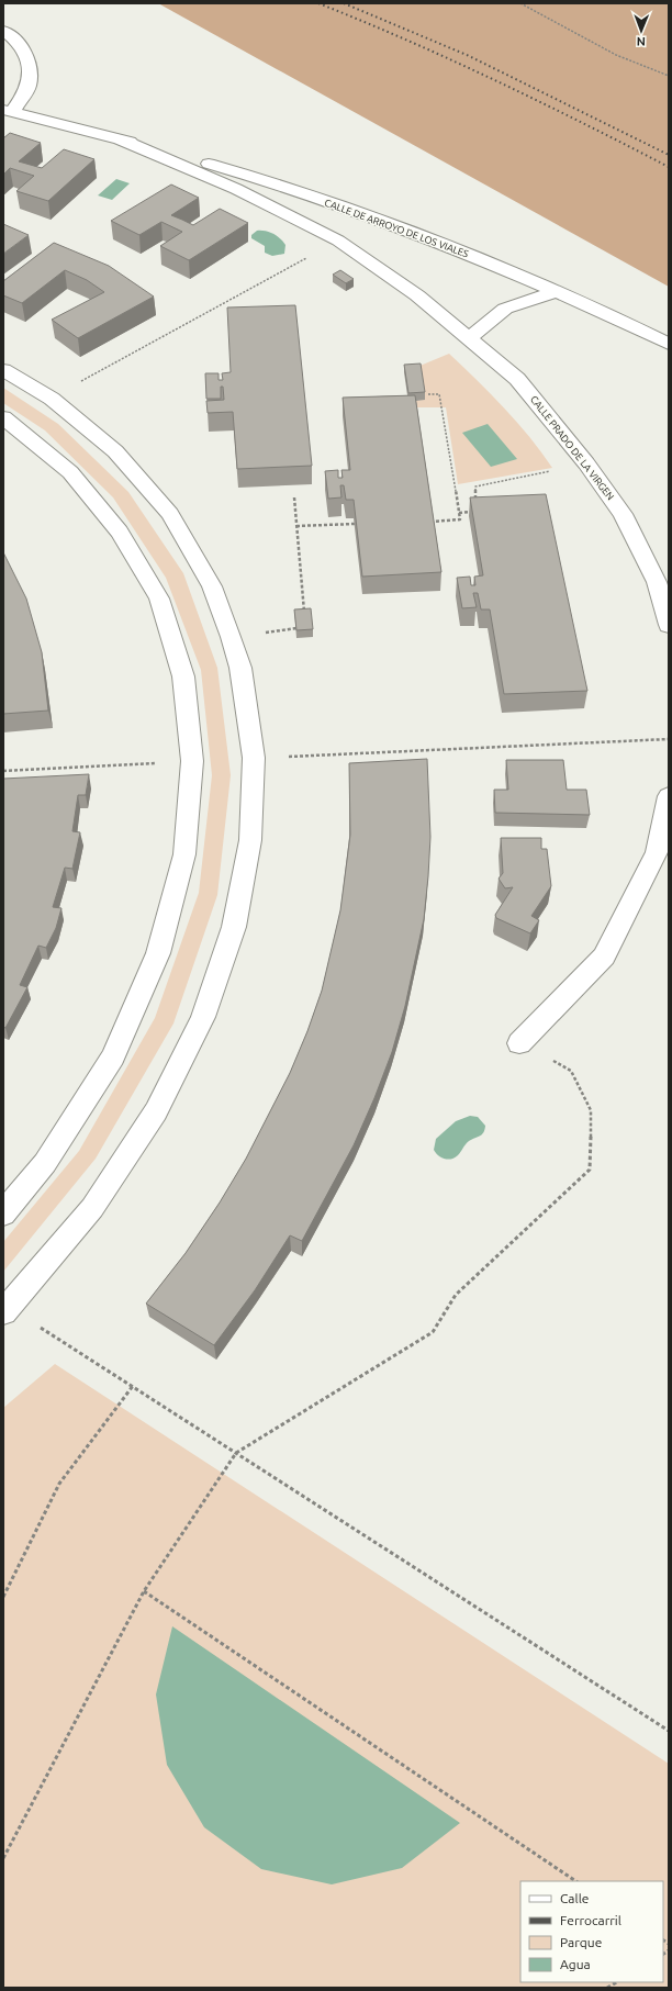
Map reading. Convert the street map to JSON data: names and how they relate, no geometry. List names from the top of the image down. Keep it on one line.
{"streets":{"street":["CALLE DE ARROYO DE LOS VIALES","CALLE PRADO DE LA VIRGEN"]},"crossings":[["CALLE DE ARROYO DE LOS VIALES","CALLE PRADO DE LA VIRGEN"]],"legend":["Calle","Ferrocarril","Parque","Agua"],"north":"bottom"}
